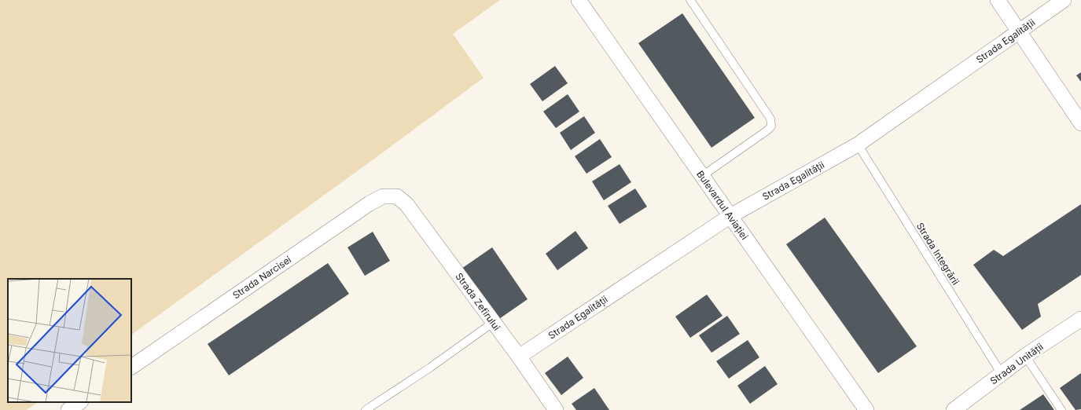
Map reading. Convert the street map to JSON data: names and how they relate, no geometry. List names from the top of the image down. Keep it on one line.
{"streets":{"street":["Strada Egalității","Bulevardul Aviației","Strada Narcisei","Strada Zefirului","Strada Unității"],"lane":["Strada Integrării"]},"crossings":[["Strada Egalității","Bulevardul Aviației"],["Strada Egalității","Strada Integrării"],["Strada Egalității","Strada Zefirului"],["Strada Integrării","Strada Unității"],["Strada Narcisei","Strada Zefirului"]]}
